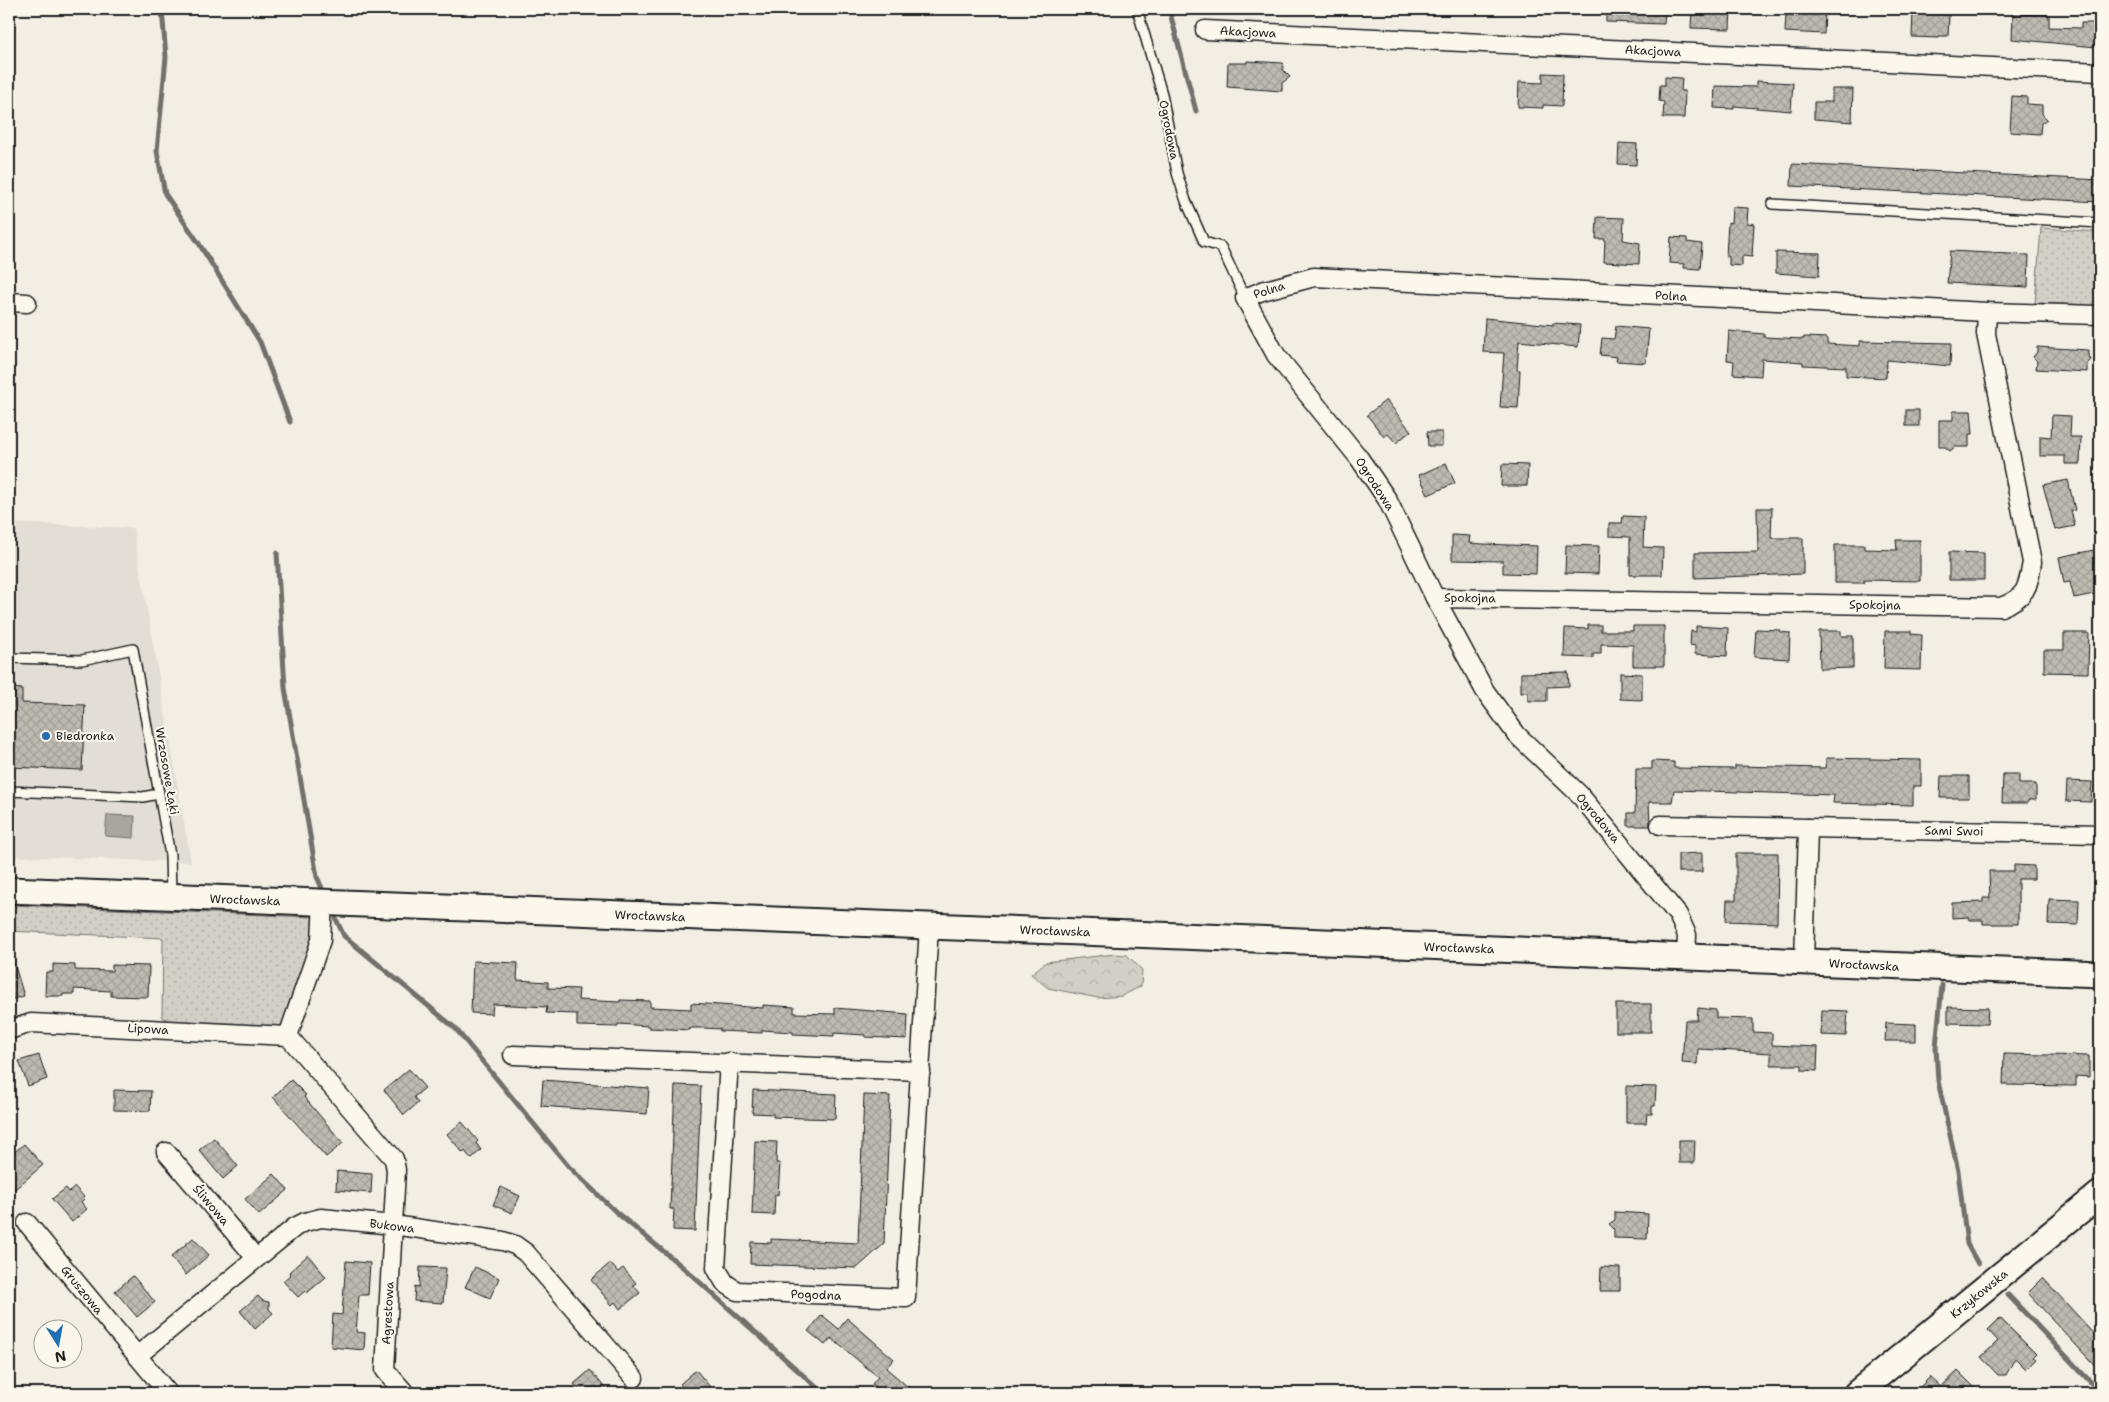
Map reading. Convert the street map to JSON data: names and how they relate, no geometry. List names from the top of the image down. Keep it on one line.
{"streets":{"street":["Akacjowa","Ogrodowa","Polna","Spokojna","Sami Swoi","Wrocławska","Lipowa","Śliwowa","Bukowa","Gruszowa","Krzykowska","Pogodna","Agrestowa"],"lane":["Wrzosowe Łąki"]},"crossings":[["Ogrodowa","Polna"],["Ogrodowa","Spokojna"],["Ogrodowa","Wrocławska"],["Polna","Spokojna"],["Wrzosowe Łąki","Wrocławska"],["Wrocławska","Pogodna"],["Śliwowa","Bukowa"],["Bukowa","Gruszowa"],["Bukowa","Agrestowa"]],"places":["Biedronka"],"north":"bottom"}
